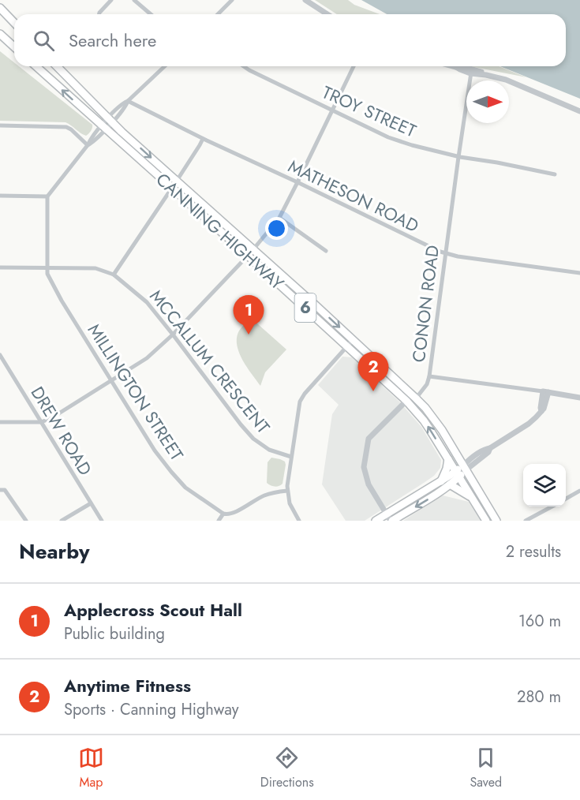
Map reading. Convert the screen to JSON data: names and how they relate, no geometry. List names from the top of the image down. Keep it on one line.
{"streets":{"highway":["CANNING HIGHWAY","6"],"street":["TROY STREET","MATHESON ROAD","CONON ROAD","MCCALLUM CRESCENT","MILLINGTON STREET","DREW ROAD"]},"crossings":[["TROY STREET","CONON ROAD"],["MATHESON ROAD","CONON ROAD"],["CANNING HIGHWAY","CONON ROAD"],["MCCALLUM CRESCENT","MILLINGTON STREET"]],"north":"right","page":{"search":"Search here","pins":["1","2"],"heading":["Nearby","2 results"],"list":[{"mark":"1","name":"Applecross Scout Hall","note":"Public building","value":"160 m"},{"mark":"2","name":"Anytime Fitness","note":"Sports · Canning Highway","value":"280 m"}],"nav":["Map","Directions","Saved"]}}
